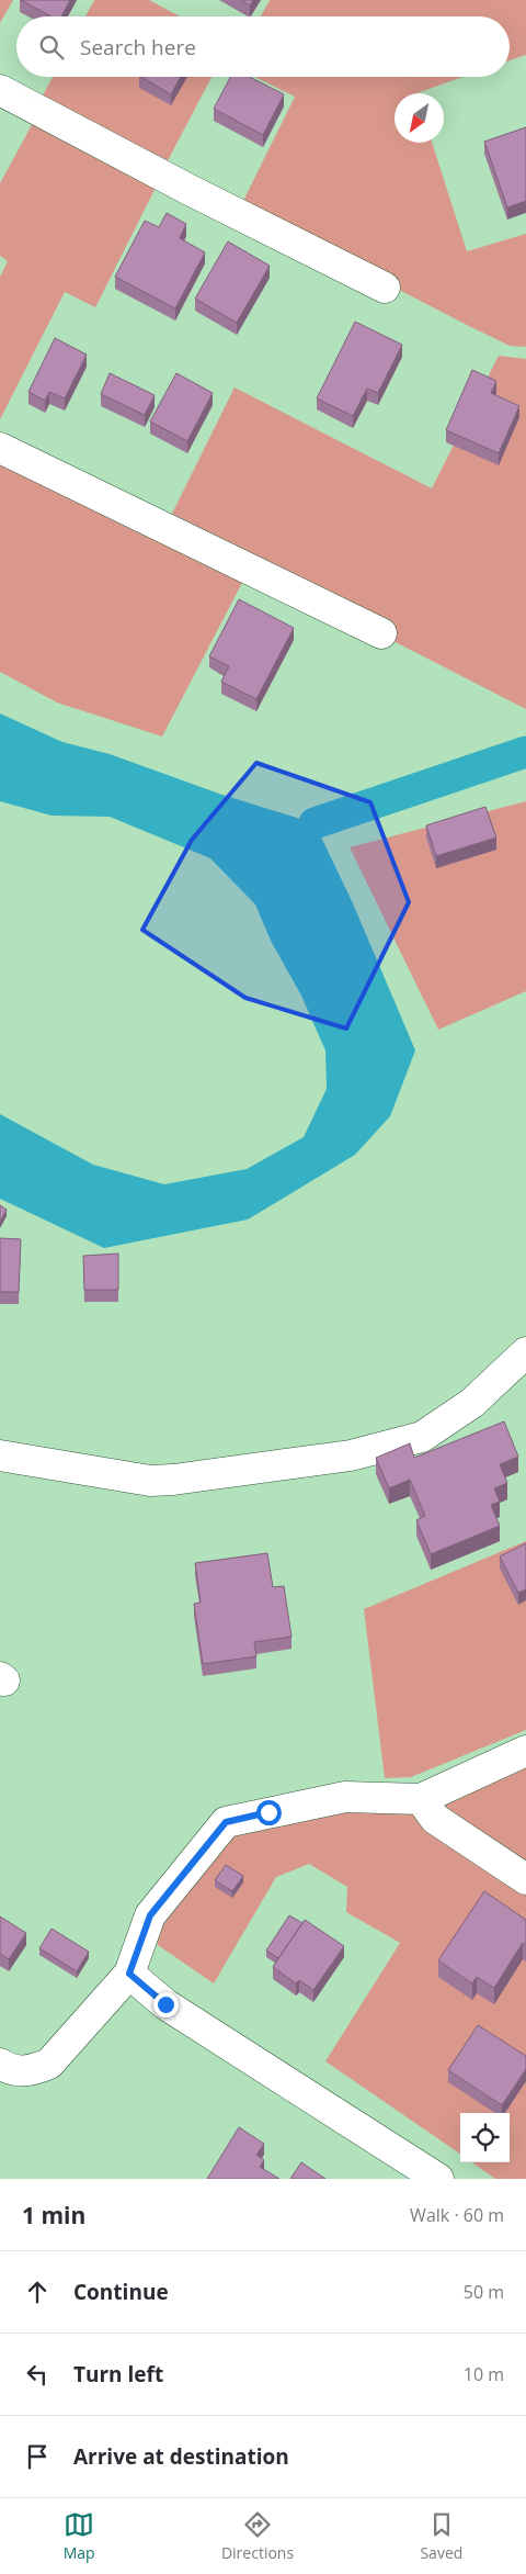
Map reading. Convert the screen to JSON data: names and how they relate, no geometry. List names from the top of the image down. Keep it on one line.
{"north":"bottom left","page":{"search":"Search here","heading":["1 min","Walk · 60 m"],"list":[["Continue","50 m"],["Turn left","10 m"],"Arrive at destination"],"nav":["Map","Directions","Saved"]}}
